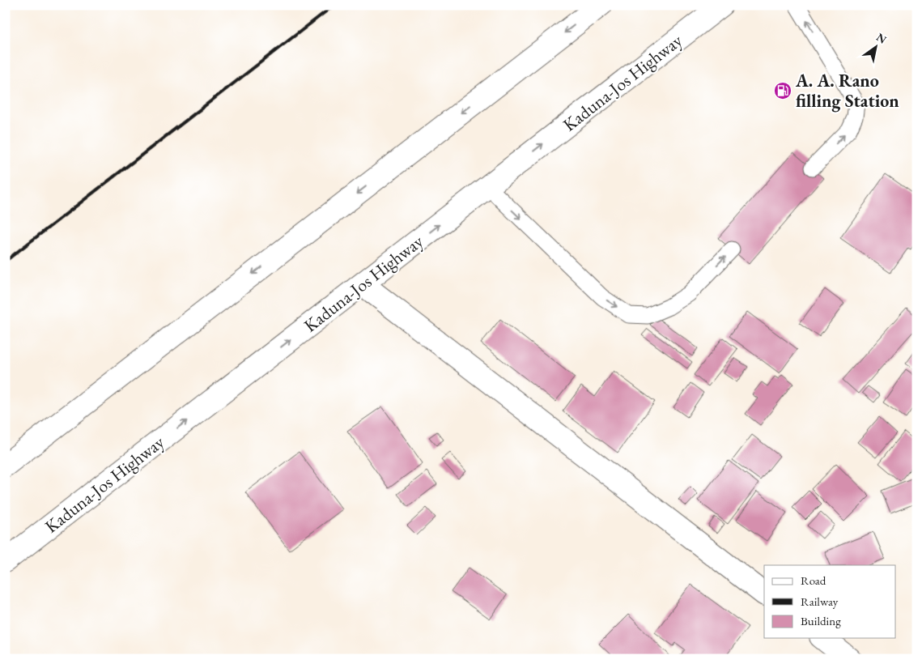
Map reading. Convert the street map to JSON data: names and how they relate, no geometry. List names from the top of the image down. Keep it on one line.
{"streets":{"main road":["Kaduna-Jos Highway"]},"places":{"fuel station":["A. A. Rano filling Station"]},"legend":["Road","Railway","Building"],"north":"top right"}
